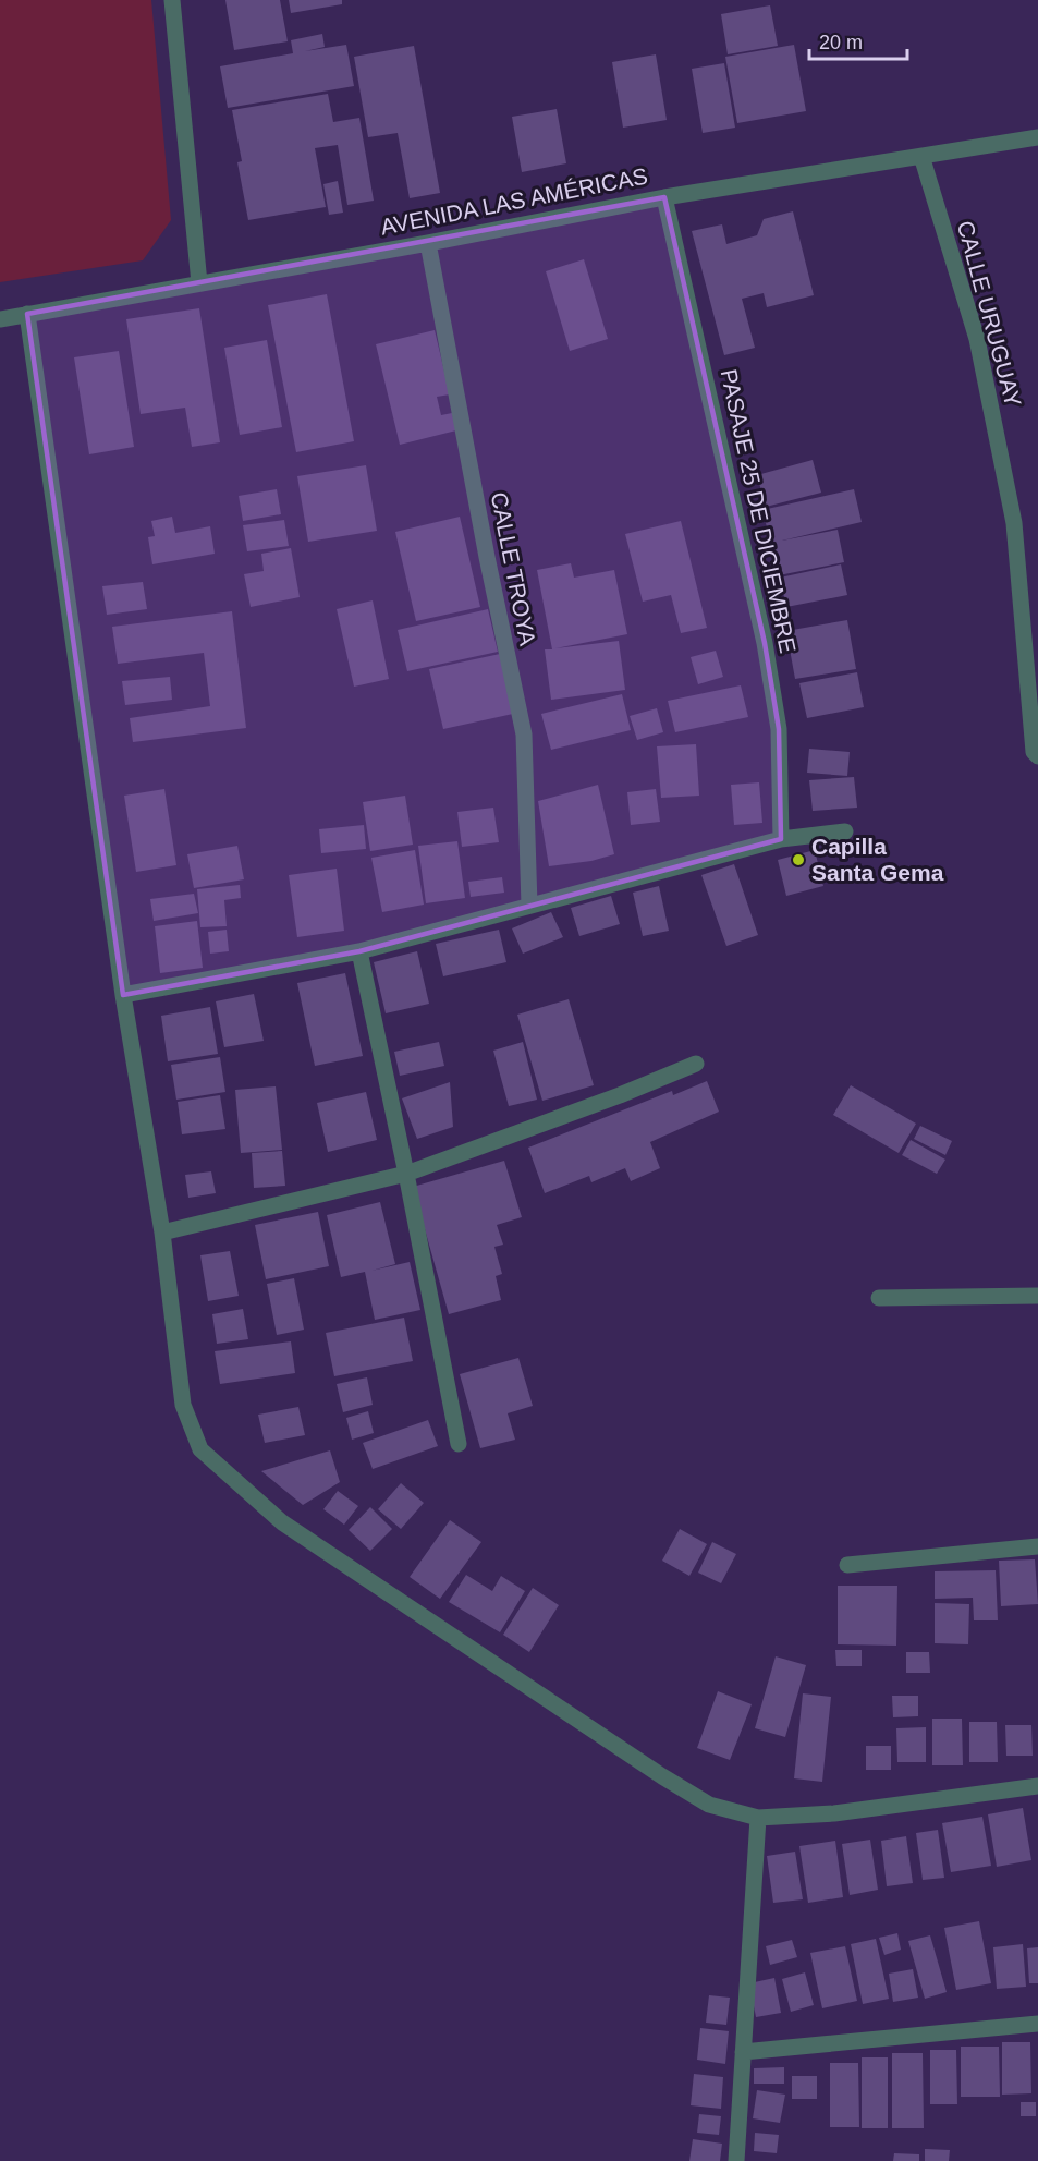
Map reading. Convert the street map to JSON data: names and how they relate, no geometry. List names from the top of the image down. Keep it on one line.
{"streets":{"street":["AVENIDA LAS AMÉRICAS","CALLE URUGUAY","PASAJE 25 DE DICIEMBRE","CALLE TROYA"]},"crossings":[["AVENIDA LAS AMÉRICAS","CALLE URUGUAY"],["AVENIDA LAS AMÉRICAS","PASAJE 25 DE DICIEMBRE"],["AVENIDA LAS AMÉRICAS","CALLE TROYA"]],"places":["Capilla Santa Gema"],"scale_bar":"20 m"}
